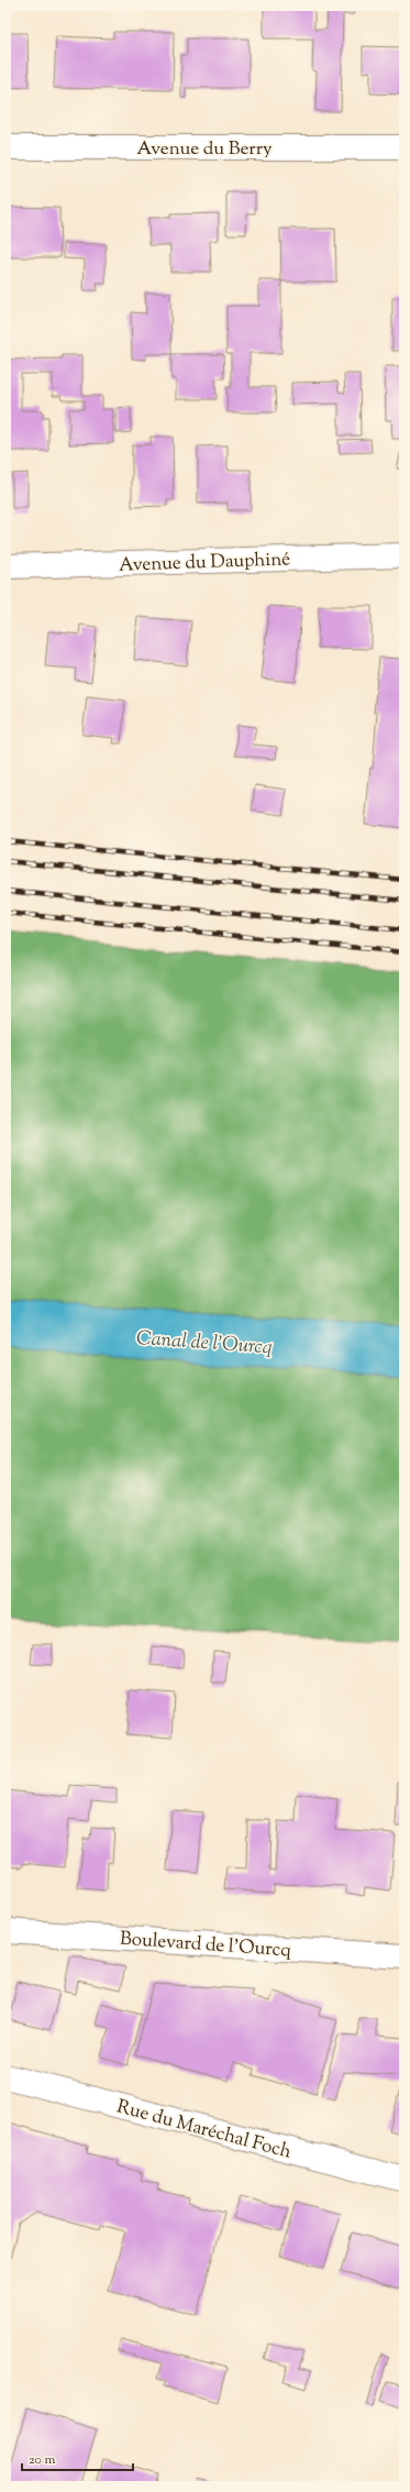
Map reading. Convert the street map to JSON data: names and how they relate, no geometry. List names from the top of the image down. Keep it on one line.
{"streets":{"street":["Avenue du Berry","Avenue du Dauphiné","Boulevard de l'Ourcq","Rue du Maréchal Foch"]},"water":["Canal de l'Ourcq"],"scale_bar":"20 m"}
